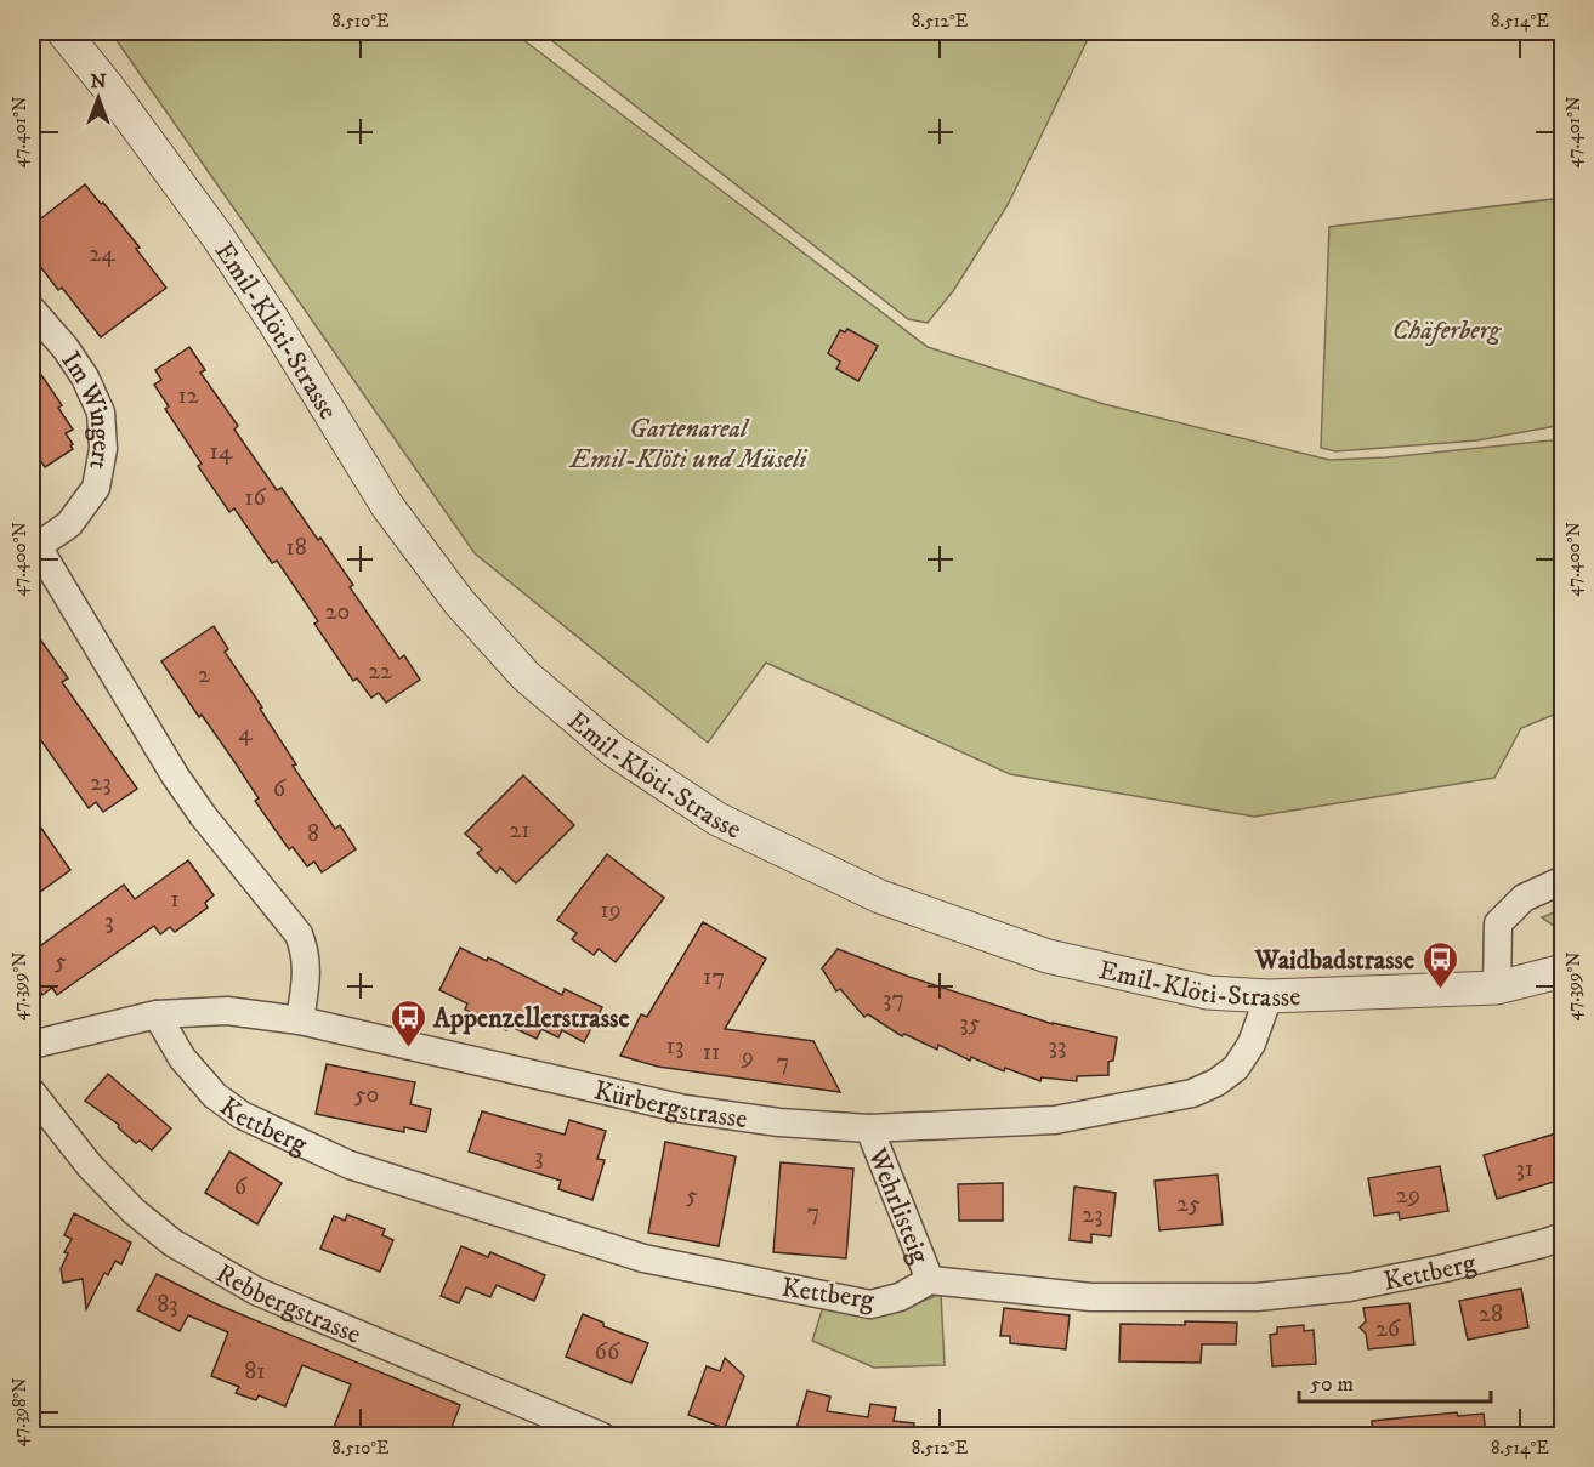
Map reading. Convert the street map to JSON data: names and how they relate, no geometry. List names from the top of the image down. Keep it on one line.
{"streets":{"street":["Emil-Klöti-Strasse","Im Wingert","Kürbergstrasse","Kettberg","Wehrlisteig","Rebbergstrasse"]},"crossings":[["Emil-Klöti-Strasse","Kürbergstrasse"],["Kürbergstrasse","Kettberg"],["Kürbergstrasse","Wehrlisteig"],["Kettberg","Wehrlisteig"]],"parks":["Chäferberg","Gartenareal Emil-Klöti und Müseli"],"places":{"bus stop":["Waidbadstrasse","Appenzellerstrasse"]},"house_numbers":["24","12","14","16","18","20","22","2","4","23","6","21","8","1","19","3","5","17","37","35","13","33","11","9","7","50","3","31","6","5","29","25","7","23","83","28","26","66","81"],"scale_bar":"50 m","north":"top","coordinates":["8.510°E","8.512°E","8.514°E","47.401°N","47.400°N","47.399°N","47.398°N"]}
